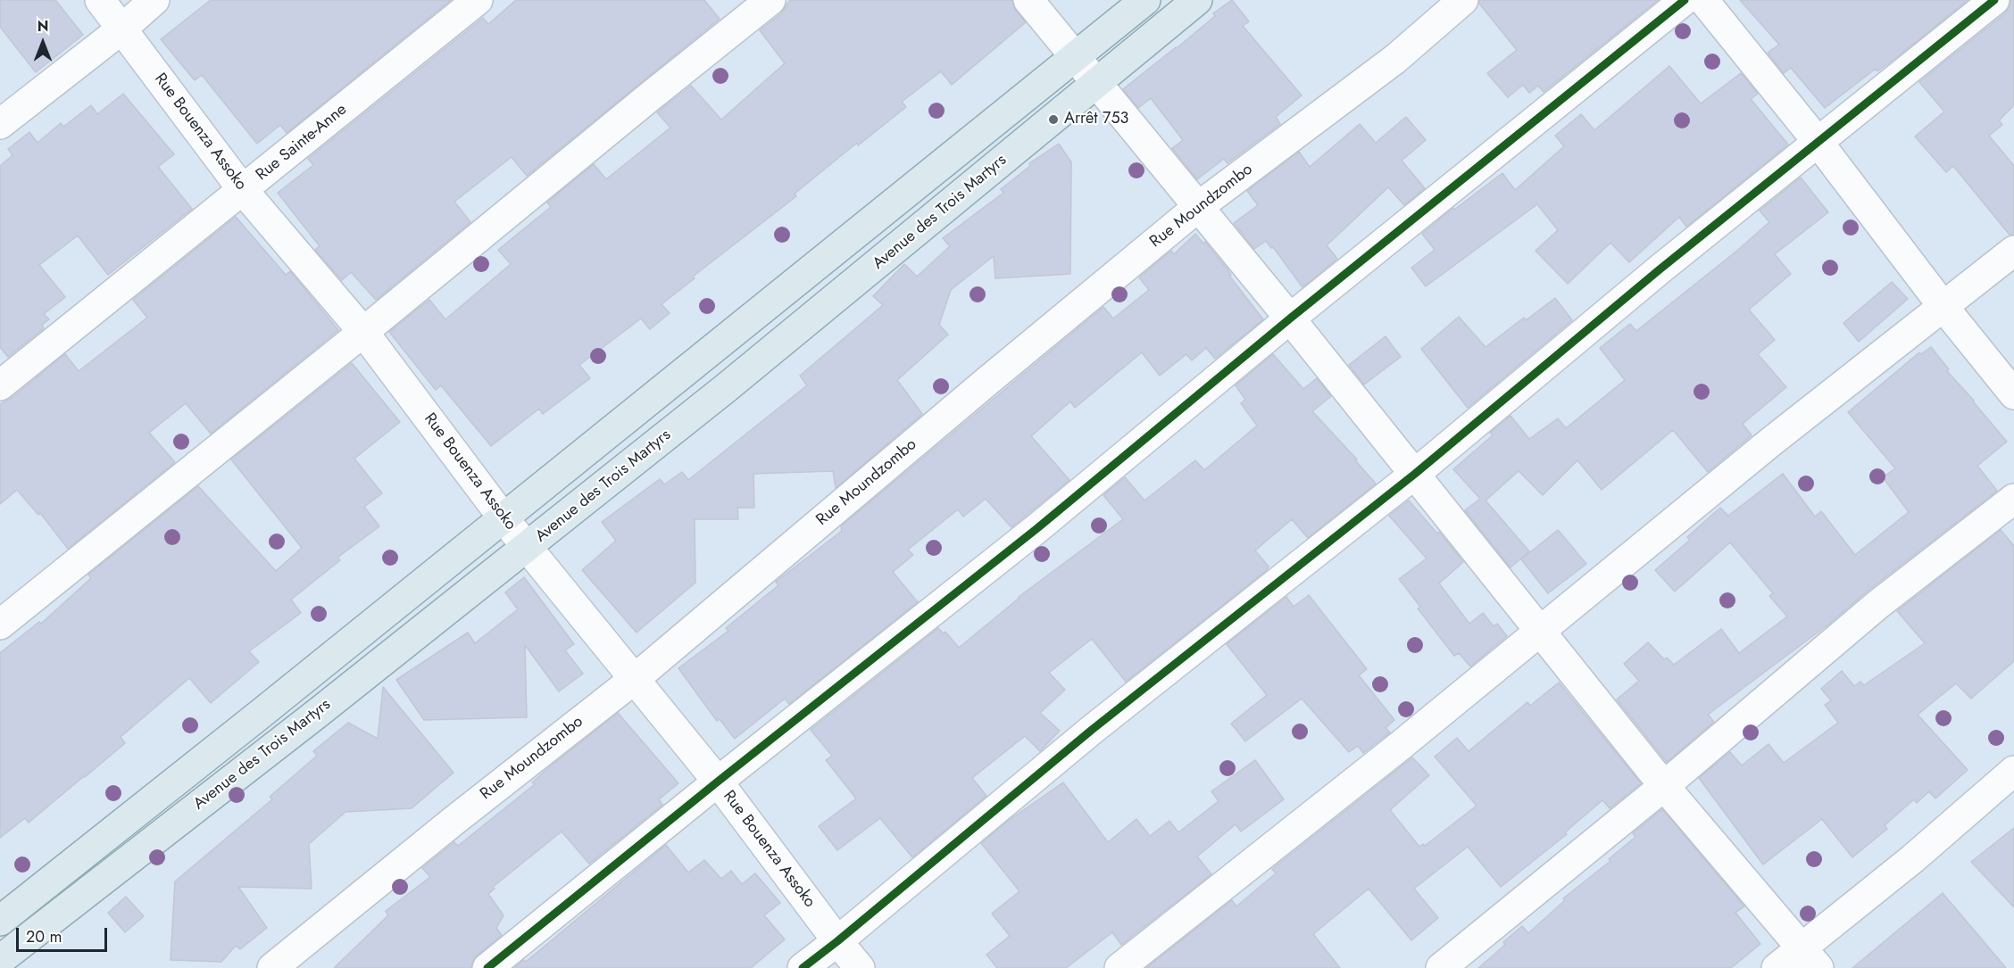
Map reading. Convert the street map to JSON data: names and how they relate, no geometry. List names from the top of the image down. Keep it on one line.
{"streets":{"main road":["Avenue des Trois Martyrs"],"street":["Rue Bouenza Assoko","Rue Sainte-Anne","Rue Moundzombo"]},"crossings":[["Rue Bouenza Assoko","Rue Sainte-Anne"],["Rue Bouenza Assoko","Rue Moundzombo"],["Rue Bouenza Assoko","Avenue des Trois Martyrs"]],"places":["Arrêt 753"],"scale_bar":"20 m","north":"top"}
